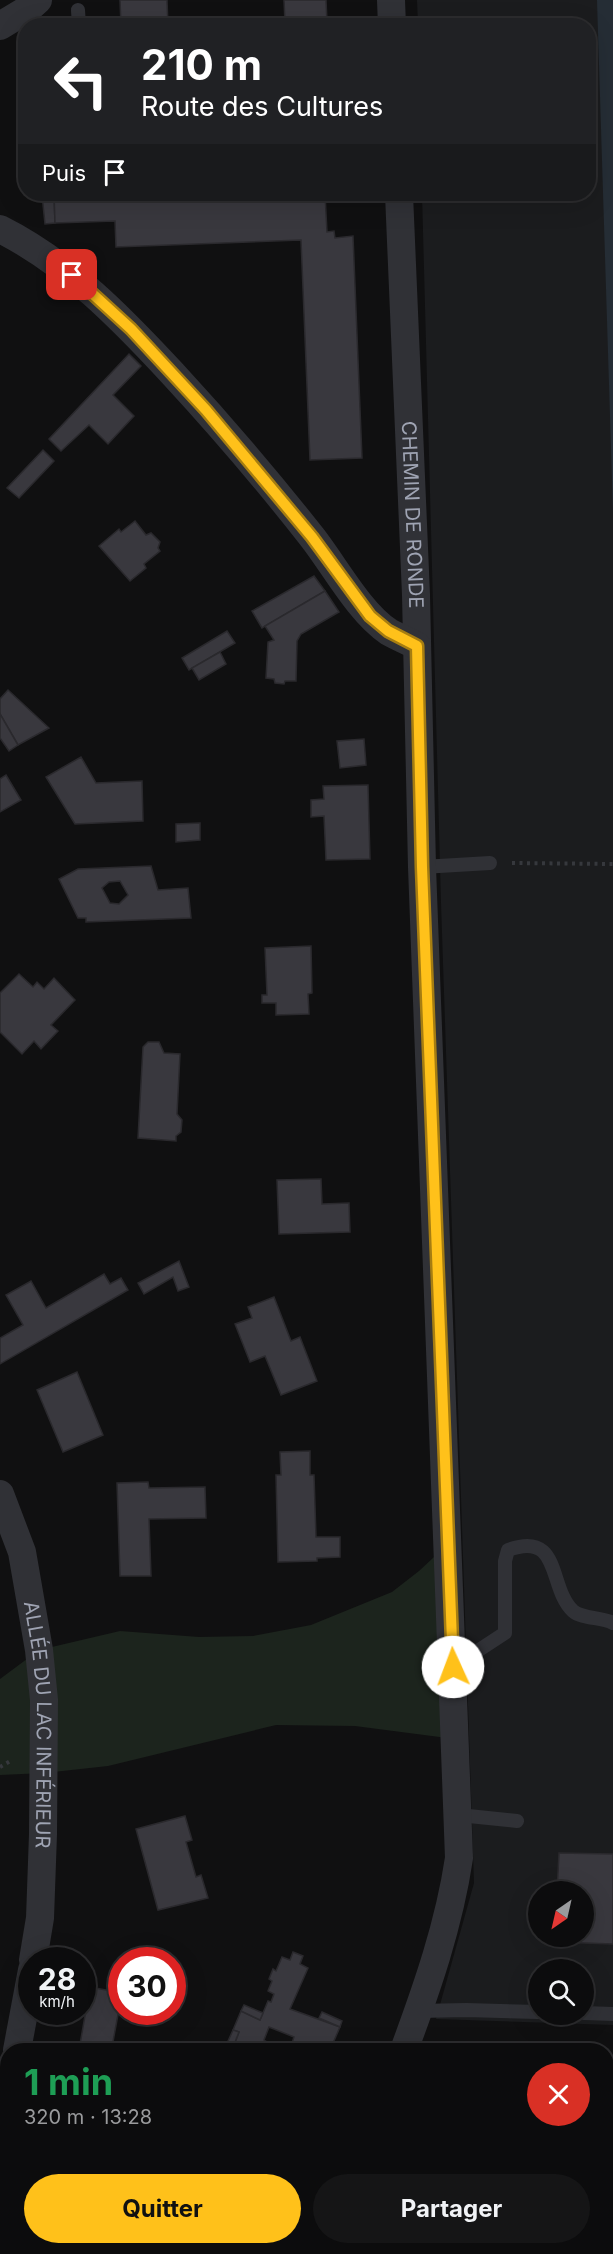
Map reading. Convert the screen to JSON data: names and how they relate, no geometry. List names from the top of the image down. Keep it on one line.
{"streets":{"street":["CHEMIN DE RONDE","ALLÉE DU LAC INFÉRIEUR"]},"north":"bottom left","page":{"turn":["210 m","Route des Cultures"],"then":"Puis","speed":"28 km/h","limit":"30","heading":["1 min","320 m · 13:28"],"buttons":["Quitter","Partager"]}}
